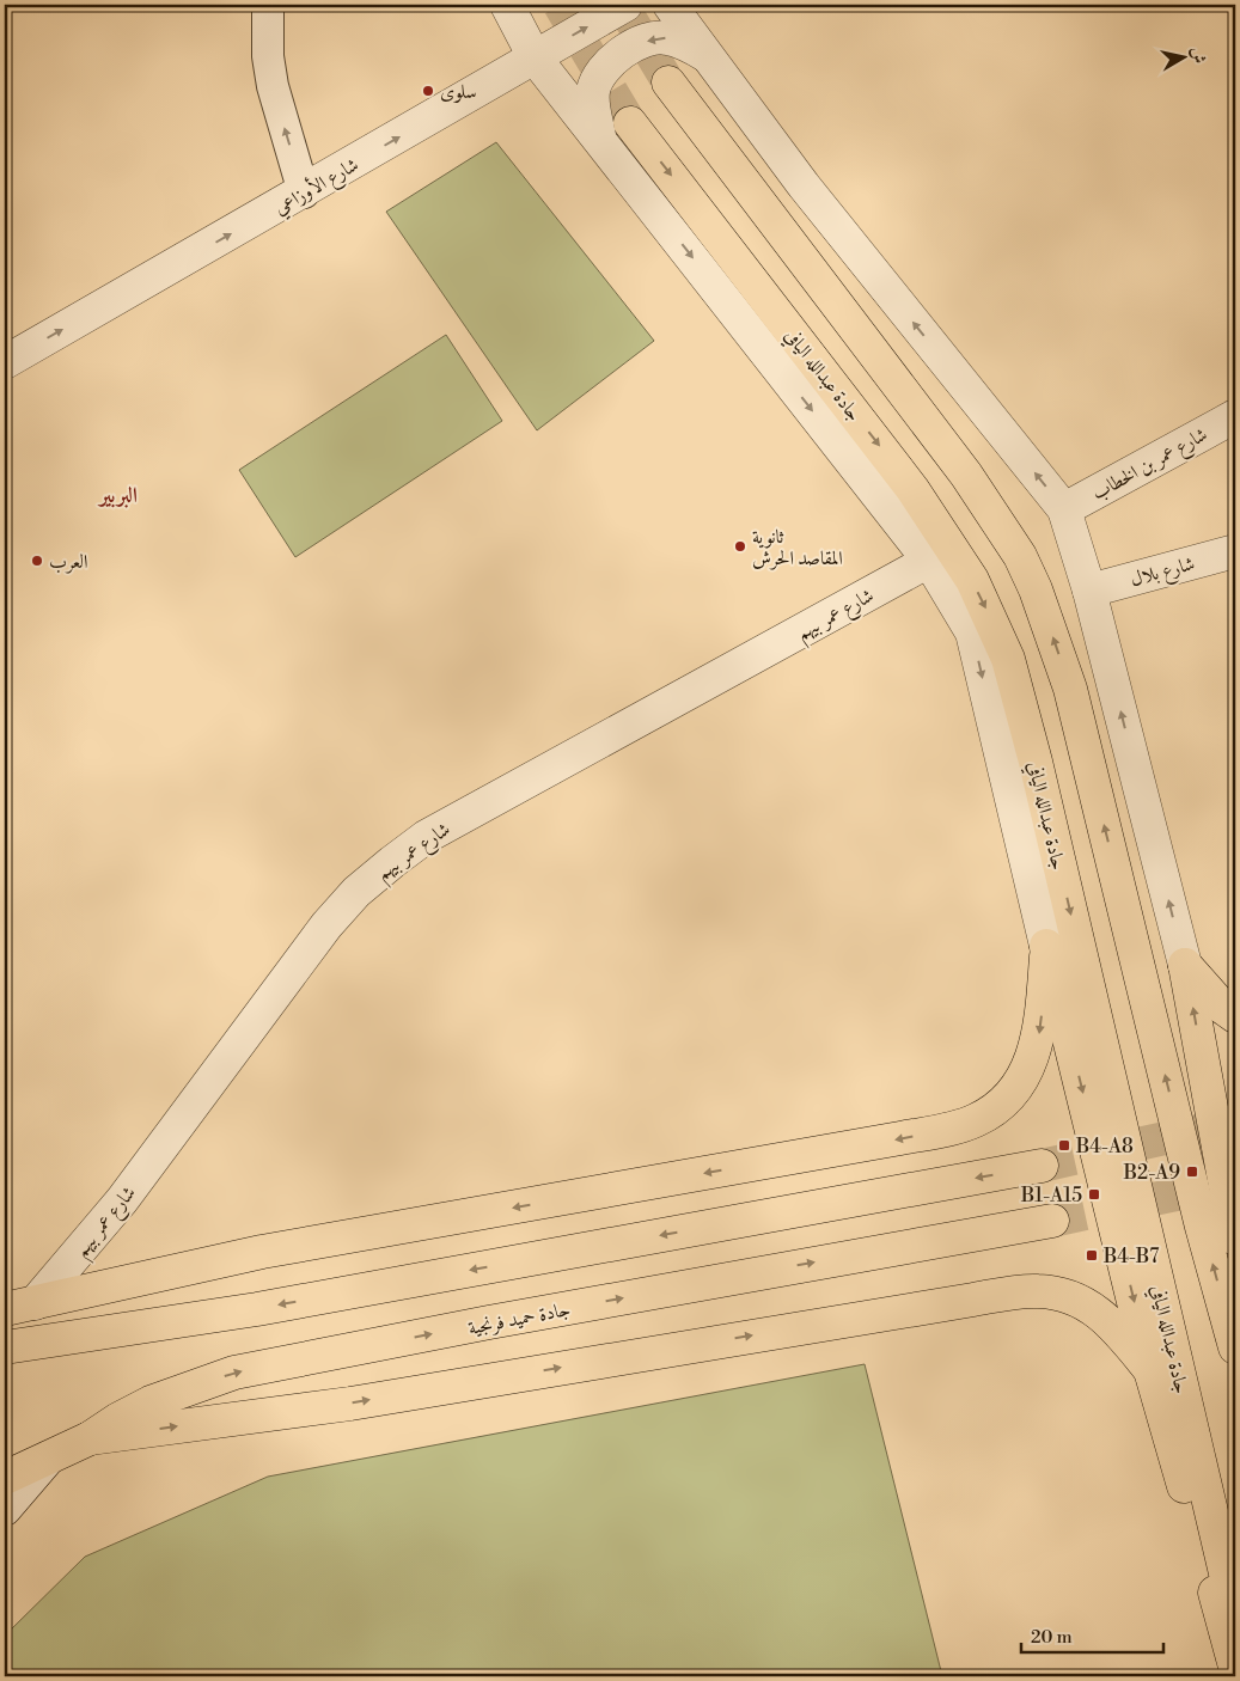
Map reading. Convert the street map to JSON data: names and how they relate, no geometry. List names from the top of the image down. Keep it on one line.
{"streets":{"main road":["جادة عبدالله اليافي","جادة حميد فرنجية"],"street":["شارع الأوزاعي","شارع عمر بن الخطاب","شارع بلال","شارع عمر بيهم"]},"crossings":[["شارع الأوزاعي","جادة عبدالله اليافي"],["جادة عبدالله اليافي","شارع عمر بيهم"]],"one_way":["شارع الأوزاعي"],"districts":["البربير"],"places":{"other":["سلوى","ثانوية المقاصد الحرش","العرب"],"transit":["B4-A8","B2-A9","B1-A15","B4-B7"]},"scale_bar":"20 m","north":"right"}
